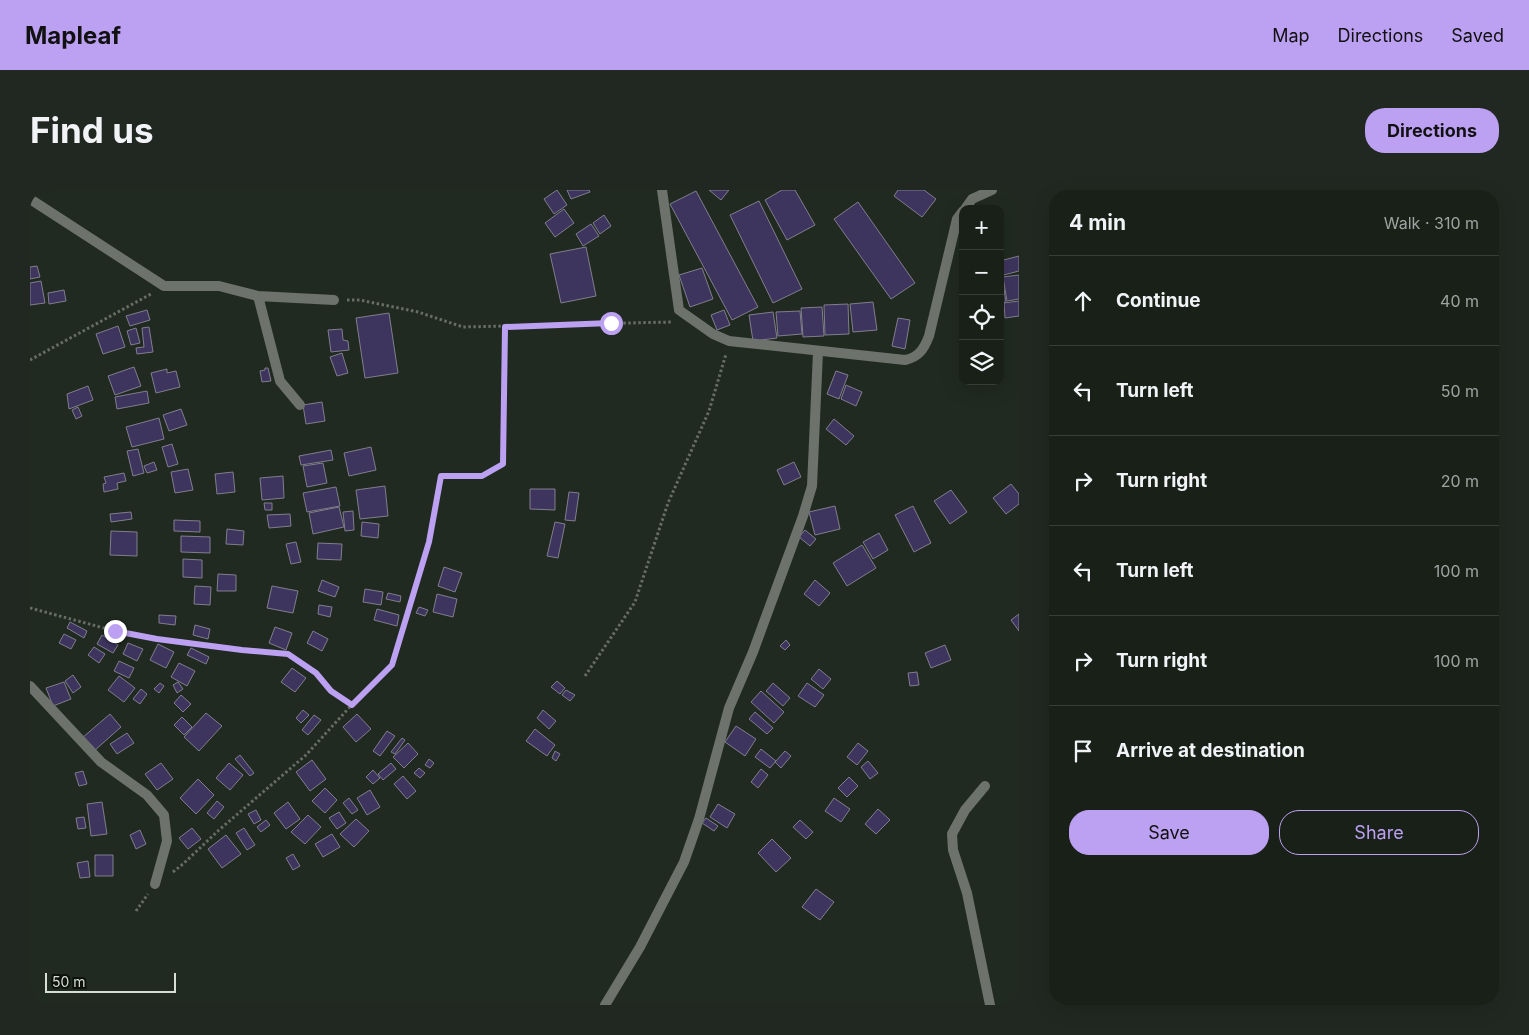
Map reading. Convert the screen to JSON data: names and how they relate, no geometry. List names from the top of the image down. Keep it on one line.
{"scale_bar":"50 m","page":{"header":"Mapleaf","nav":["Map","Directions","Saved"],"buttons":["Directions",["Save","Share"]],"title":"Find us","heading":["4 min","Walk · 310 m"],"map_buttons":["+","−"],"list":[["Continue","40 m"],["Turn left","50 m"],["Turn right","20 m"],["Turn left","100 m"],["Turn right","100 m"],"Arrive at destination"],"scale":"50 m"}}
